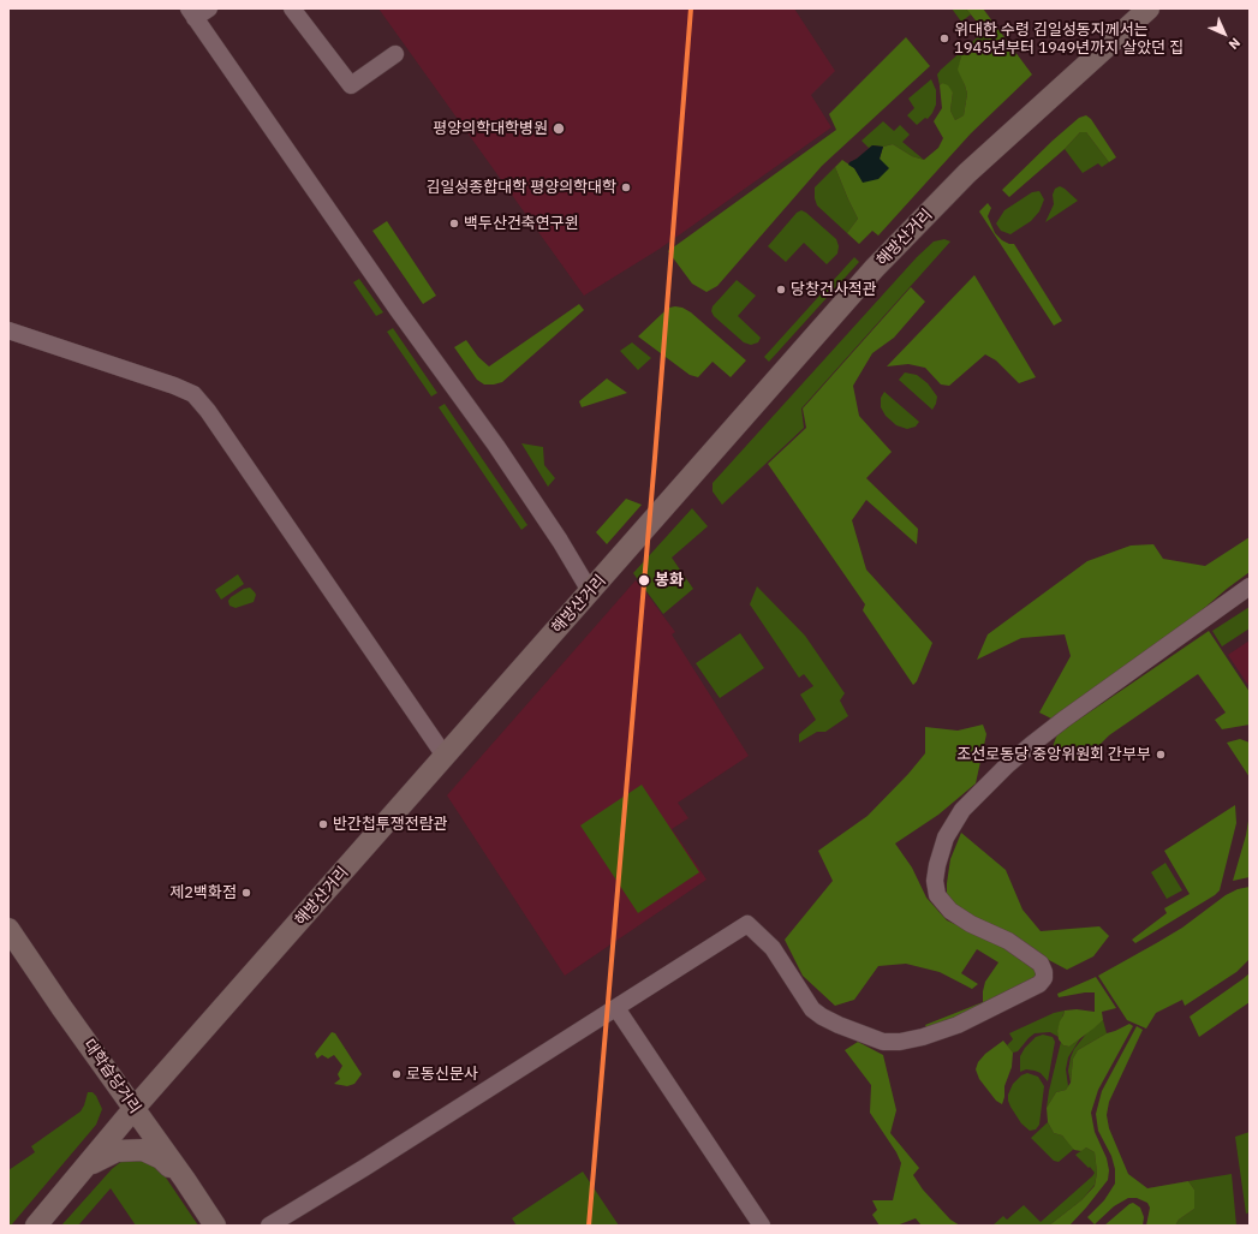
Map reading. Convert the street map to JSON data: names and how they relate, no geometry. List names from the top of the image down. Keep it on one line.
{"streets":{"main road":["해방산거리","대학습당거리"]},"crossings":[["해방산거리","대학습당거리"]],"places":["위대한 수령 김일성동지께서는 1945년부터 1949년까지 살았던 집","평양의학대학병원","김일성종합대학 평양의학대학","백두산건축연구윈","당창건사적관","봉화","조선로동당 중앙위원회 간부부","반간첩투쟁전람관","제2백화점","로동신문사"],"north":"bottom right"}
